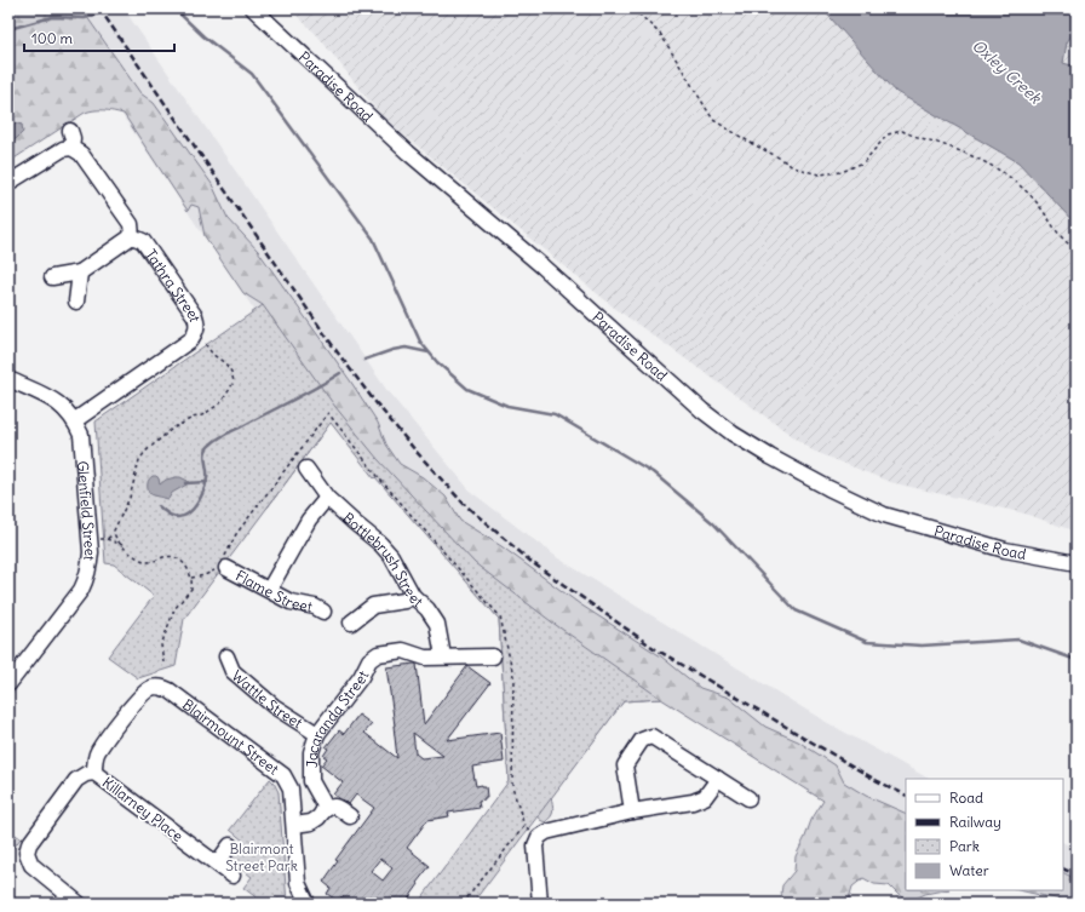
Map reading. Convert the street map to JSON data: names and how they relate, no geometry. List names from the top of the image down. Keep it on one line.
{"streets":{"street":["Paradise Road","Tathra Street","Glenfield Street","Bottlebrush Street","Flame Street","Wattle Street","Jacaranda Street","Blairmount Street","Killarney Place"]},"crossings":[["Tathra Street","Glenfield Street"],["Bottlebrush Street","Jacaranda Street"],["Wattle Street","Jacaranda Street"],["Blairmount Street","Killarney Place"]],"water":["Oxley Creek"],"parks":["Blairmont Street Park"],"legend":["Road","Railway","Park","Water"],"scale_bar":"100 m"}
